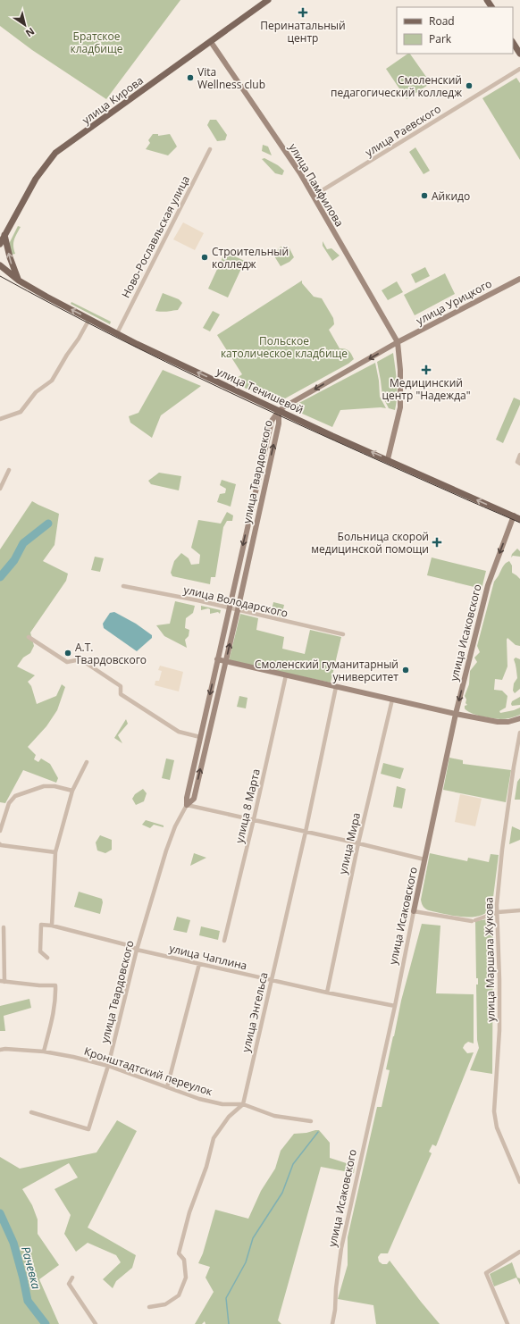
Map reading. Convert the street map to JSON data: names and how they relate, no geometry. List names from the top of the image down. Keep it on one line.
{"streets":{"main road":["улица Кирова","улица Тенишевой"],"street":["улица Раевского","улица Памфилова","Ново-Рославльская улица","улица Урицкого","улица Твардовского","улица Володарского","улица Исаковского","улица 8 Марта","улица Мира","улица Чаплина","улица Маршала Жукова","улица Энгельса","Кронштадтский переулок"]},"crossings":[["улица Кирова","улица Памфилова"],["улица Раевского","улица Памфилова"],["улица Памфилова","улица Урицкого"],["Ново-Рославльская улица","улица Тенишевой"],["улица Урицкого","улица Тенишевой"],["улица Урицкого","улица Твардовского"],["улица Тенишевой","улица Твардовского"],["улица Тенишевой","улица Исаковского"],["улица Твардовского","улица Володарского"],["улица Твардовского","улица Чаплина"],["улица Твардовского","Кронштадтский переулок"],["улица Исаковского","улица Чаплина"],["улица Мира","улица Чаплина"],["улица Чаплина","улица Энгельса"],["улица Энгельса","Кронштадтский переулок"]],"one_way":["улица Урицкого","улица Тенишевой"],"water":["Рачевка"],"parks":["Братское кладбище","Польское католическое кладбище"],"places":{"health":["Перинатальный центр","Медицинский центр \"Надежда\"","Больница скорой медицинской помощи"],"other":["Vita Wellness club","Смоленский педагогический колледж","Айкидо","Строительный колледж","А.Т. Твардовского","Смоленский гуманитарный университет"]},"legend":["Road","Park"],"north":"bottom right"}
